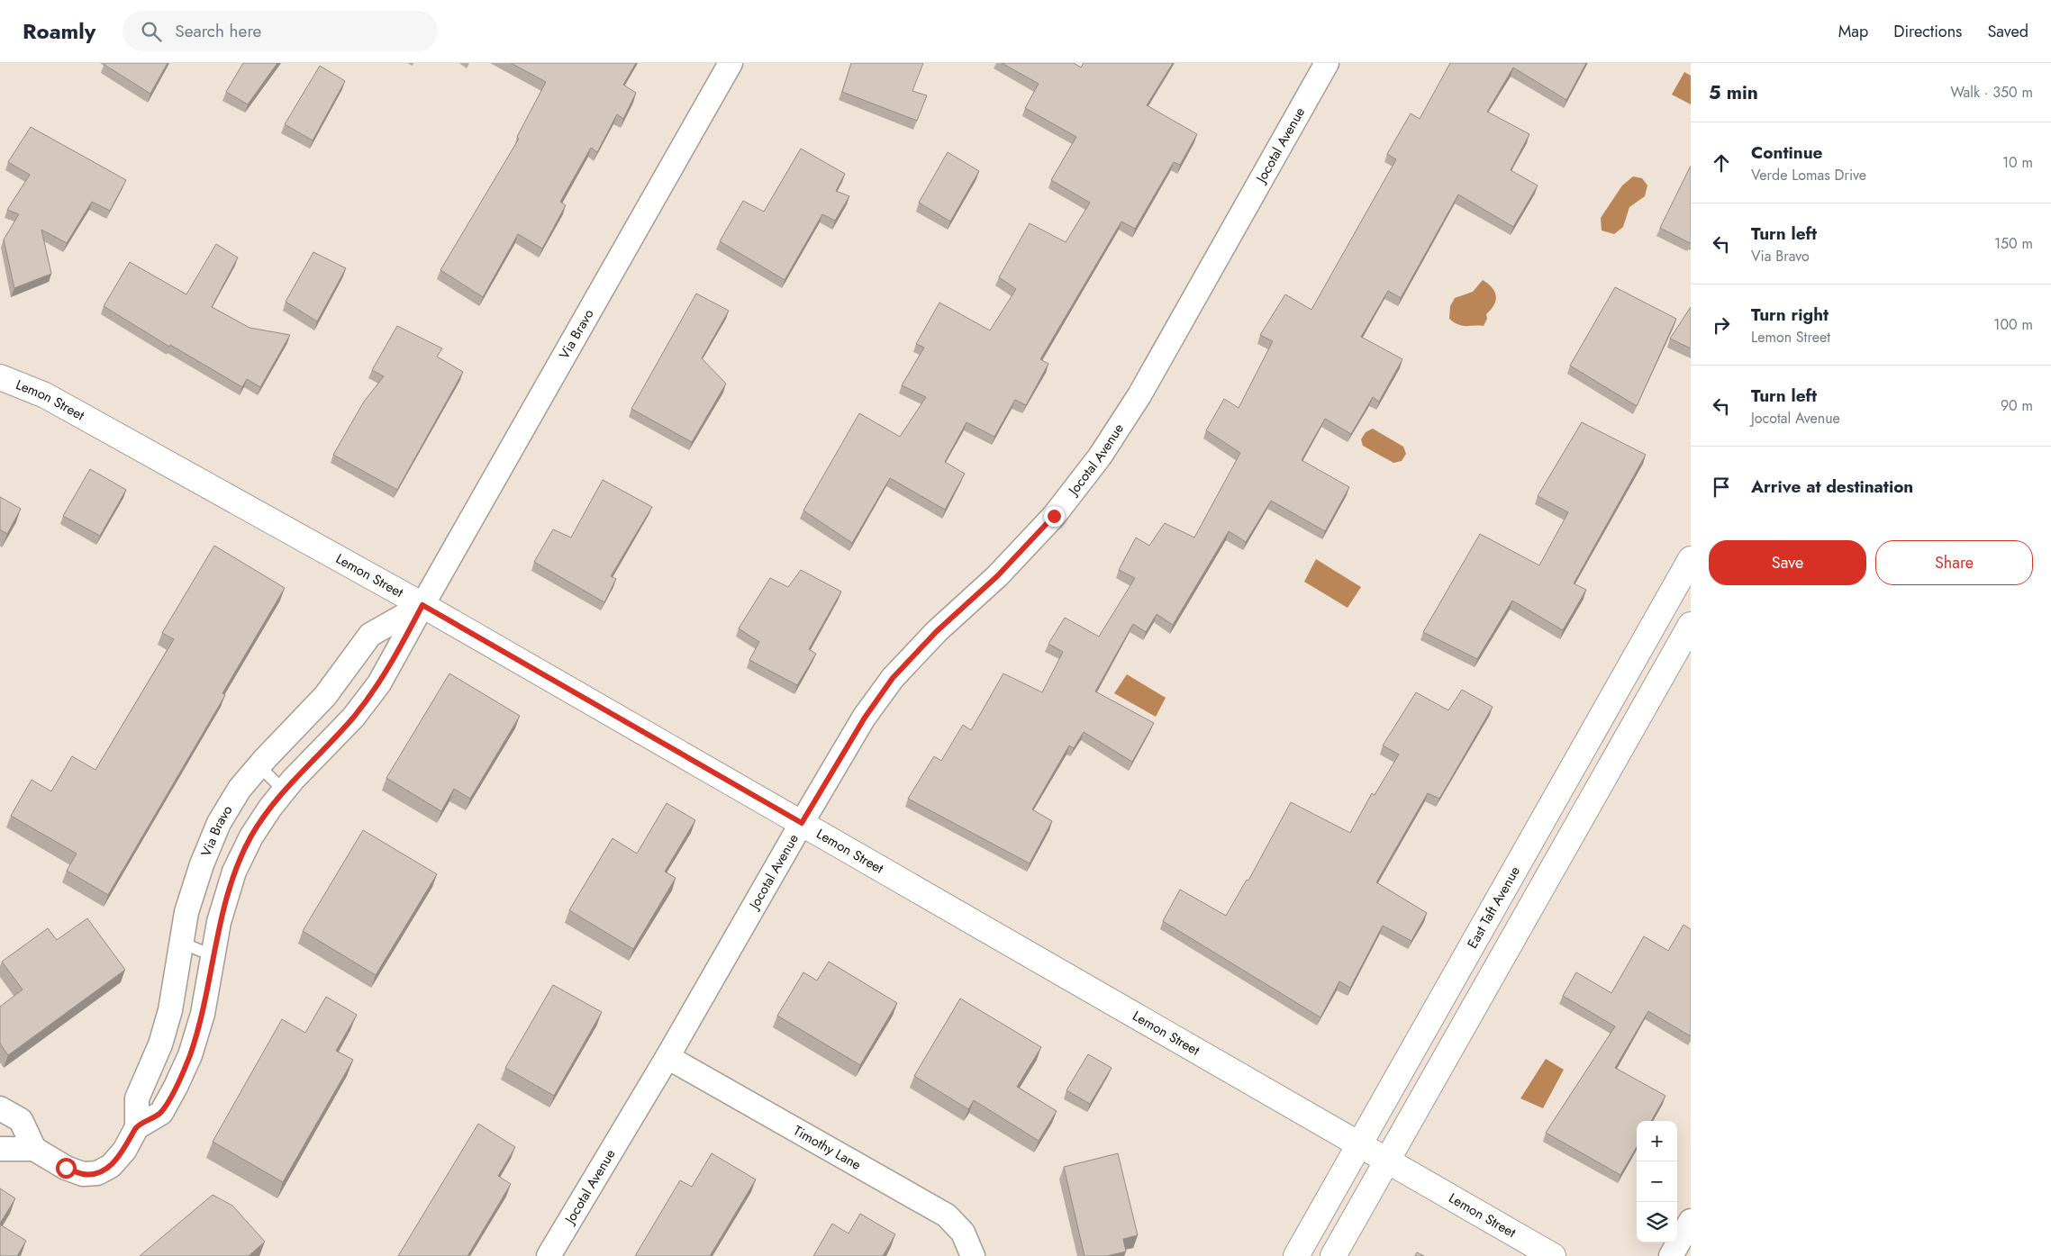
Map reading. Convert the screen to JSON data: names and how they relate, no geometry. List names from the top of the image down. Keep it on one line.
{"streets":{"street":["Jocotal Avenue","Via Bravo","Lemon Street","East Taft Avenue","Timothy Lane"]},"crossings":[["Jocotal Avenue","Lemon Street"],["Jocotal Avenue","Timothy Lane"],["Via Bravo","Lemon Street"],["Lemon Street","East Taft Avenue"]],"page":{"header":"Roamly","search":"Search here","nav":["Map","Directions","Saved"],"heading":["5 min","Walk · 350 m"],"list":[["Continue","Verde Lomas Drive","10 m"],["Turn left","Via Bravo","150 m"],["Turn right","Lemon Street","100 m"],["Turn left","Jocotal Avenue","90 m"],"Arrive at destination"],"buttons":["Save","Share"],"map_buttons":["+","−"]}}
